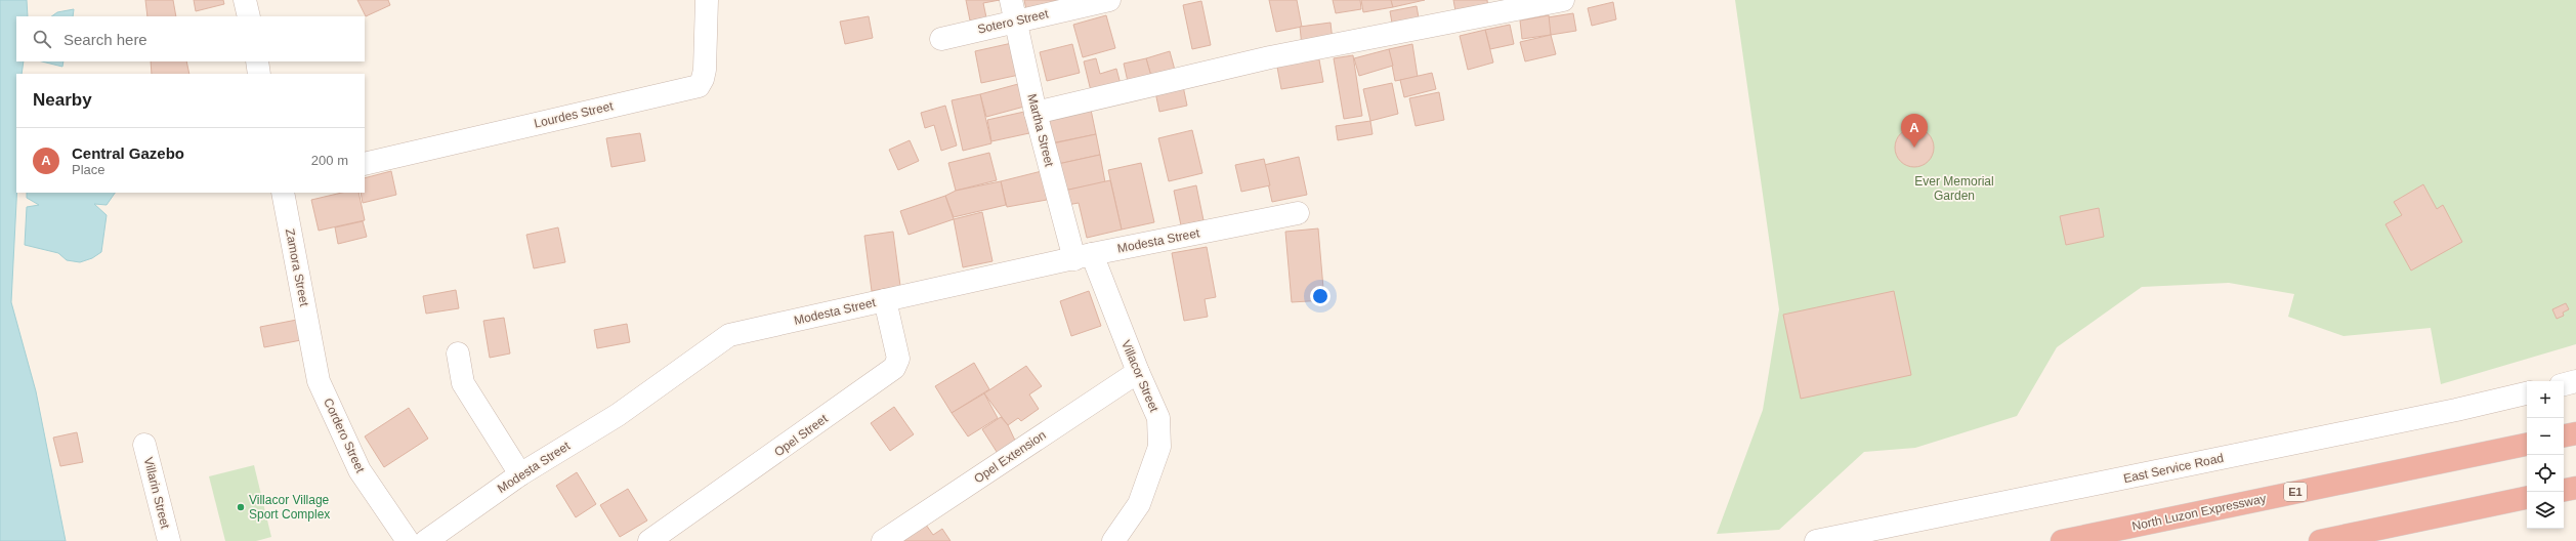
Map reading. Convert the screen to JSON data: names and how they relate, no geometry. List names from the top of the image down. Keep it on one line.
{"streets":{"highway":["E1","North Luzon Expressway"],"street":["Sotero Street","Lourdes Street","Martha Street","Modesta Street","Zamora Street","Villacor Street","Cordero Street","Opel Street","Opel Extension","East Service Road","Villarin Street"]},"crossings":[["Sotero Street","Martha Street"],["Martha Street","Modesta Street"],["Martha Street","Villacor Street"],["Modesta Street","Villacor Street"],["Modesta Street","Opel Street"],["Zamora Street","Cordero Street"],["Villacor Street","Opel Extension"]],"parks":["Ever Memorial Garden"],"places":["Villacor Village Sport Complex"],"page":{"search":"Search here","heading":"Nearby","pins":"A","list":[{"mark":"A","name":"Central Gazebo","note":"Place","value":"200 m"}],"map_buttons":["+","−"]}}
